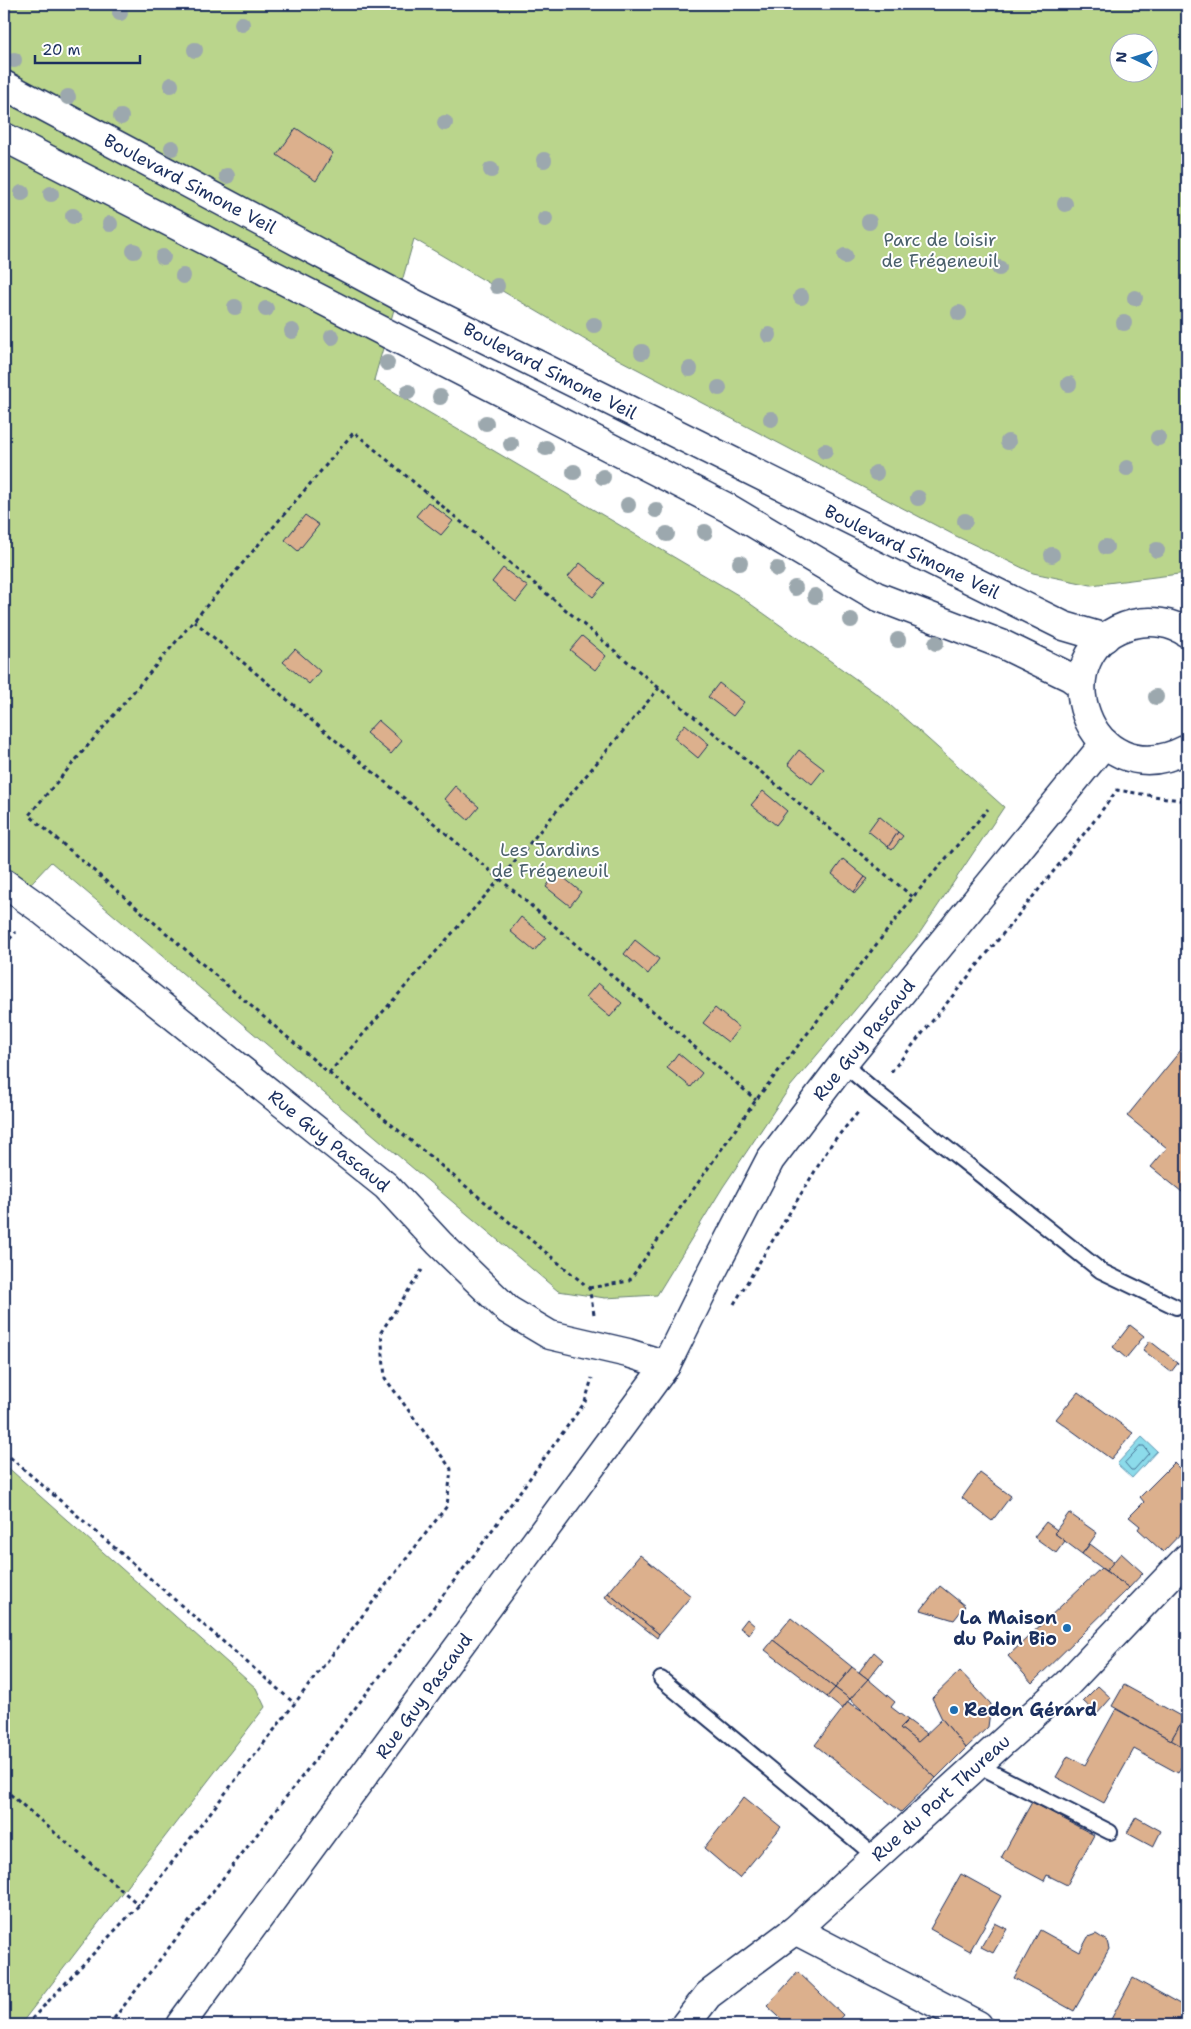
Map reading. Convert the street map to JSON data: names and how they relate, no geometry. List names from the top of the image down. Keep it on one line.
{"streets":{"street":["Boulevard Simone Veil","Rue Guy Pascaud","Rue du Port Thureau"]},"parks":["Parc de loisir de Frégeneuil","Les Jardins de Frégeneuil"],"places":["La Maison du Pain Bio","Redon Gérard"],"scale_bar":"20 m","north":"left"}
